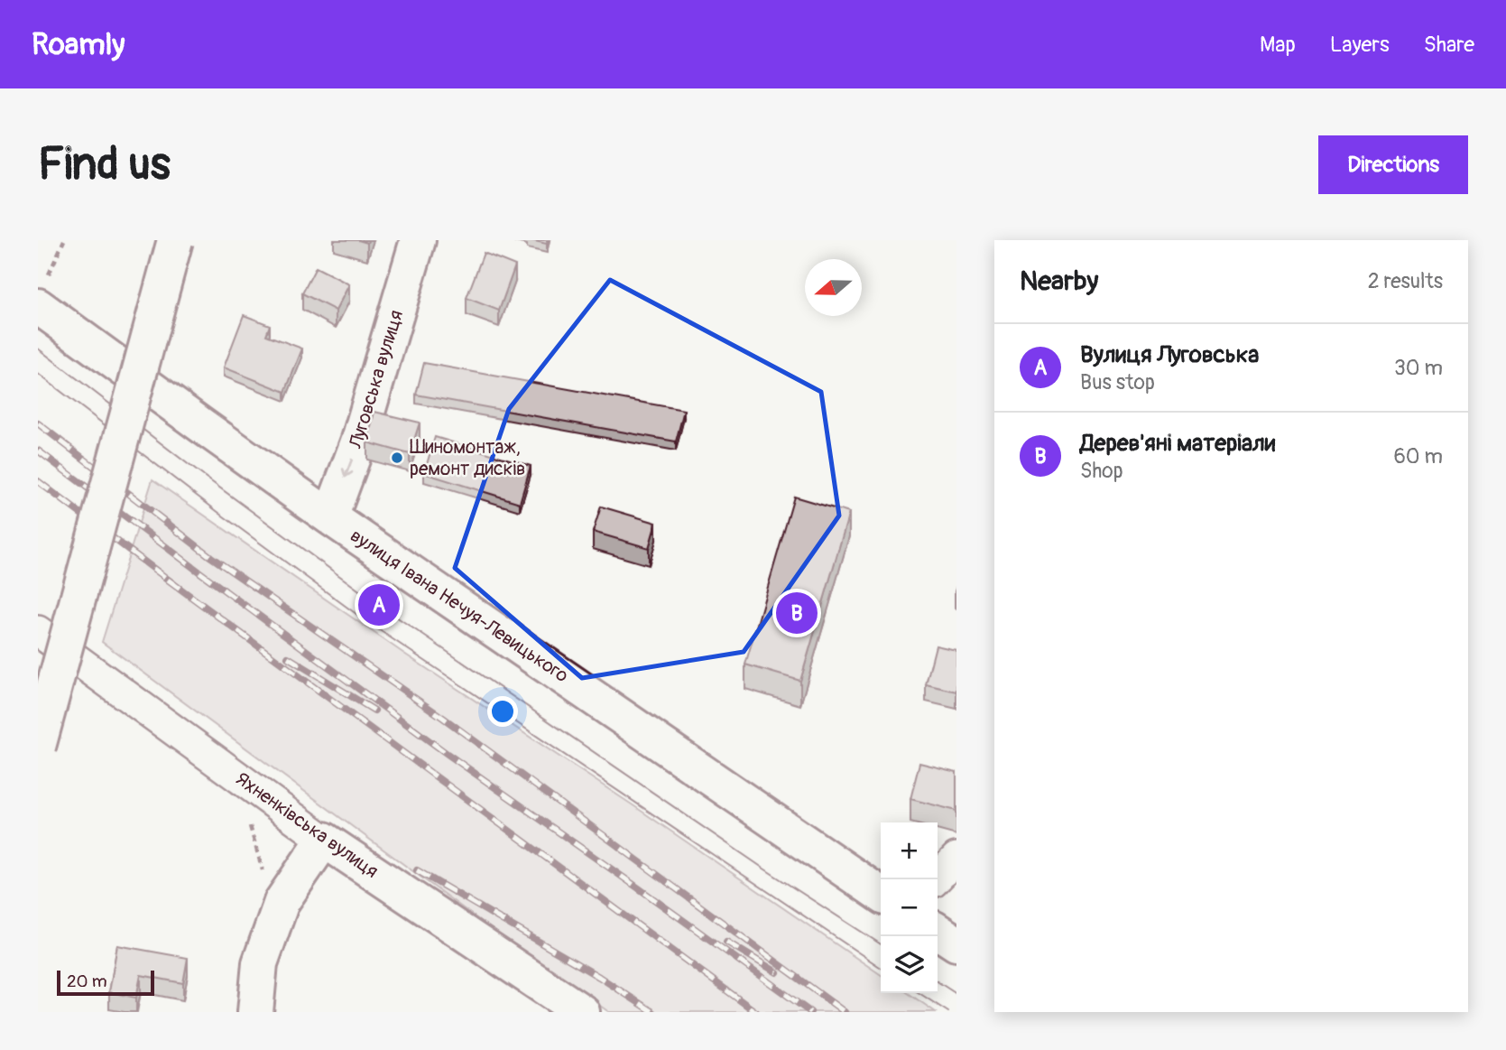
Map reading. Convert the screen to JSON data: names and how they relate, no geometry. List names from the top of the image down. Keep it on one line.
{"streets":{"main road":["Луговська вулиця","вулиця Івана Нечуя-Левицького","Яхненківська вулиця"]},"crossings":[["Луговська вулиця","вулиця Івана Нечуя-Левицького"]],"places":["Шиномонтаж, ремонт дисків"],"scale_bar":"20 m","north":"left","page":{"header":"Roamly","nav":["Map","Layers","Share"],"buttons":"Directions","title":"Find us","heading":["Nearby","2 results"],"list":[{"mark":"A","name":"Вулиця Луговська","note":"Bus stop","value":"30 m"},{"mark":"B","name":"Дерев'янi матерiали","note":"Shop","value":"60 m"}],"pins":["A","B"],"map_buttons":["+","−"],"scale":"20 m"}}
